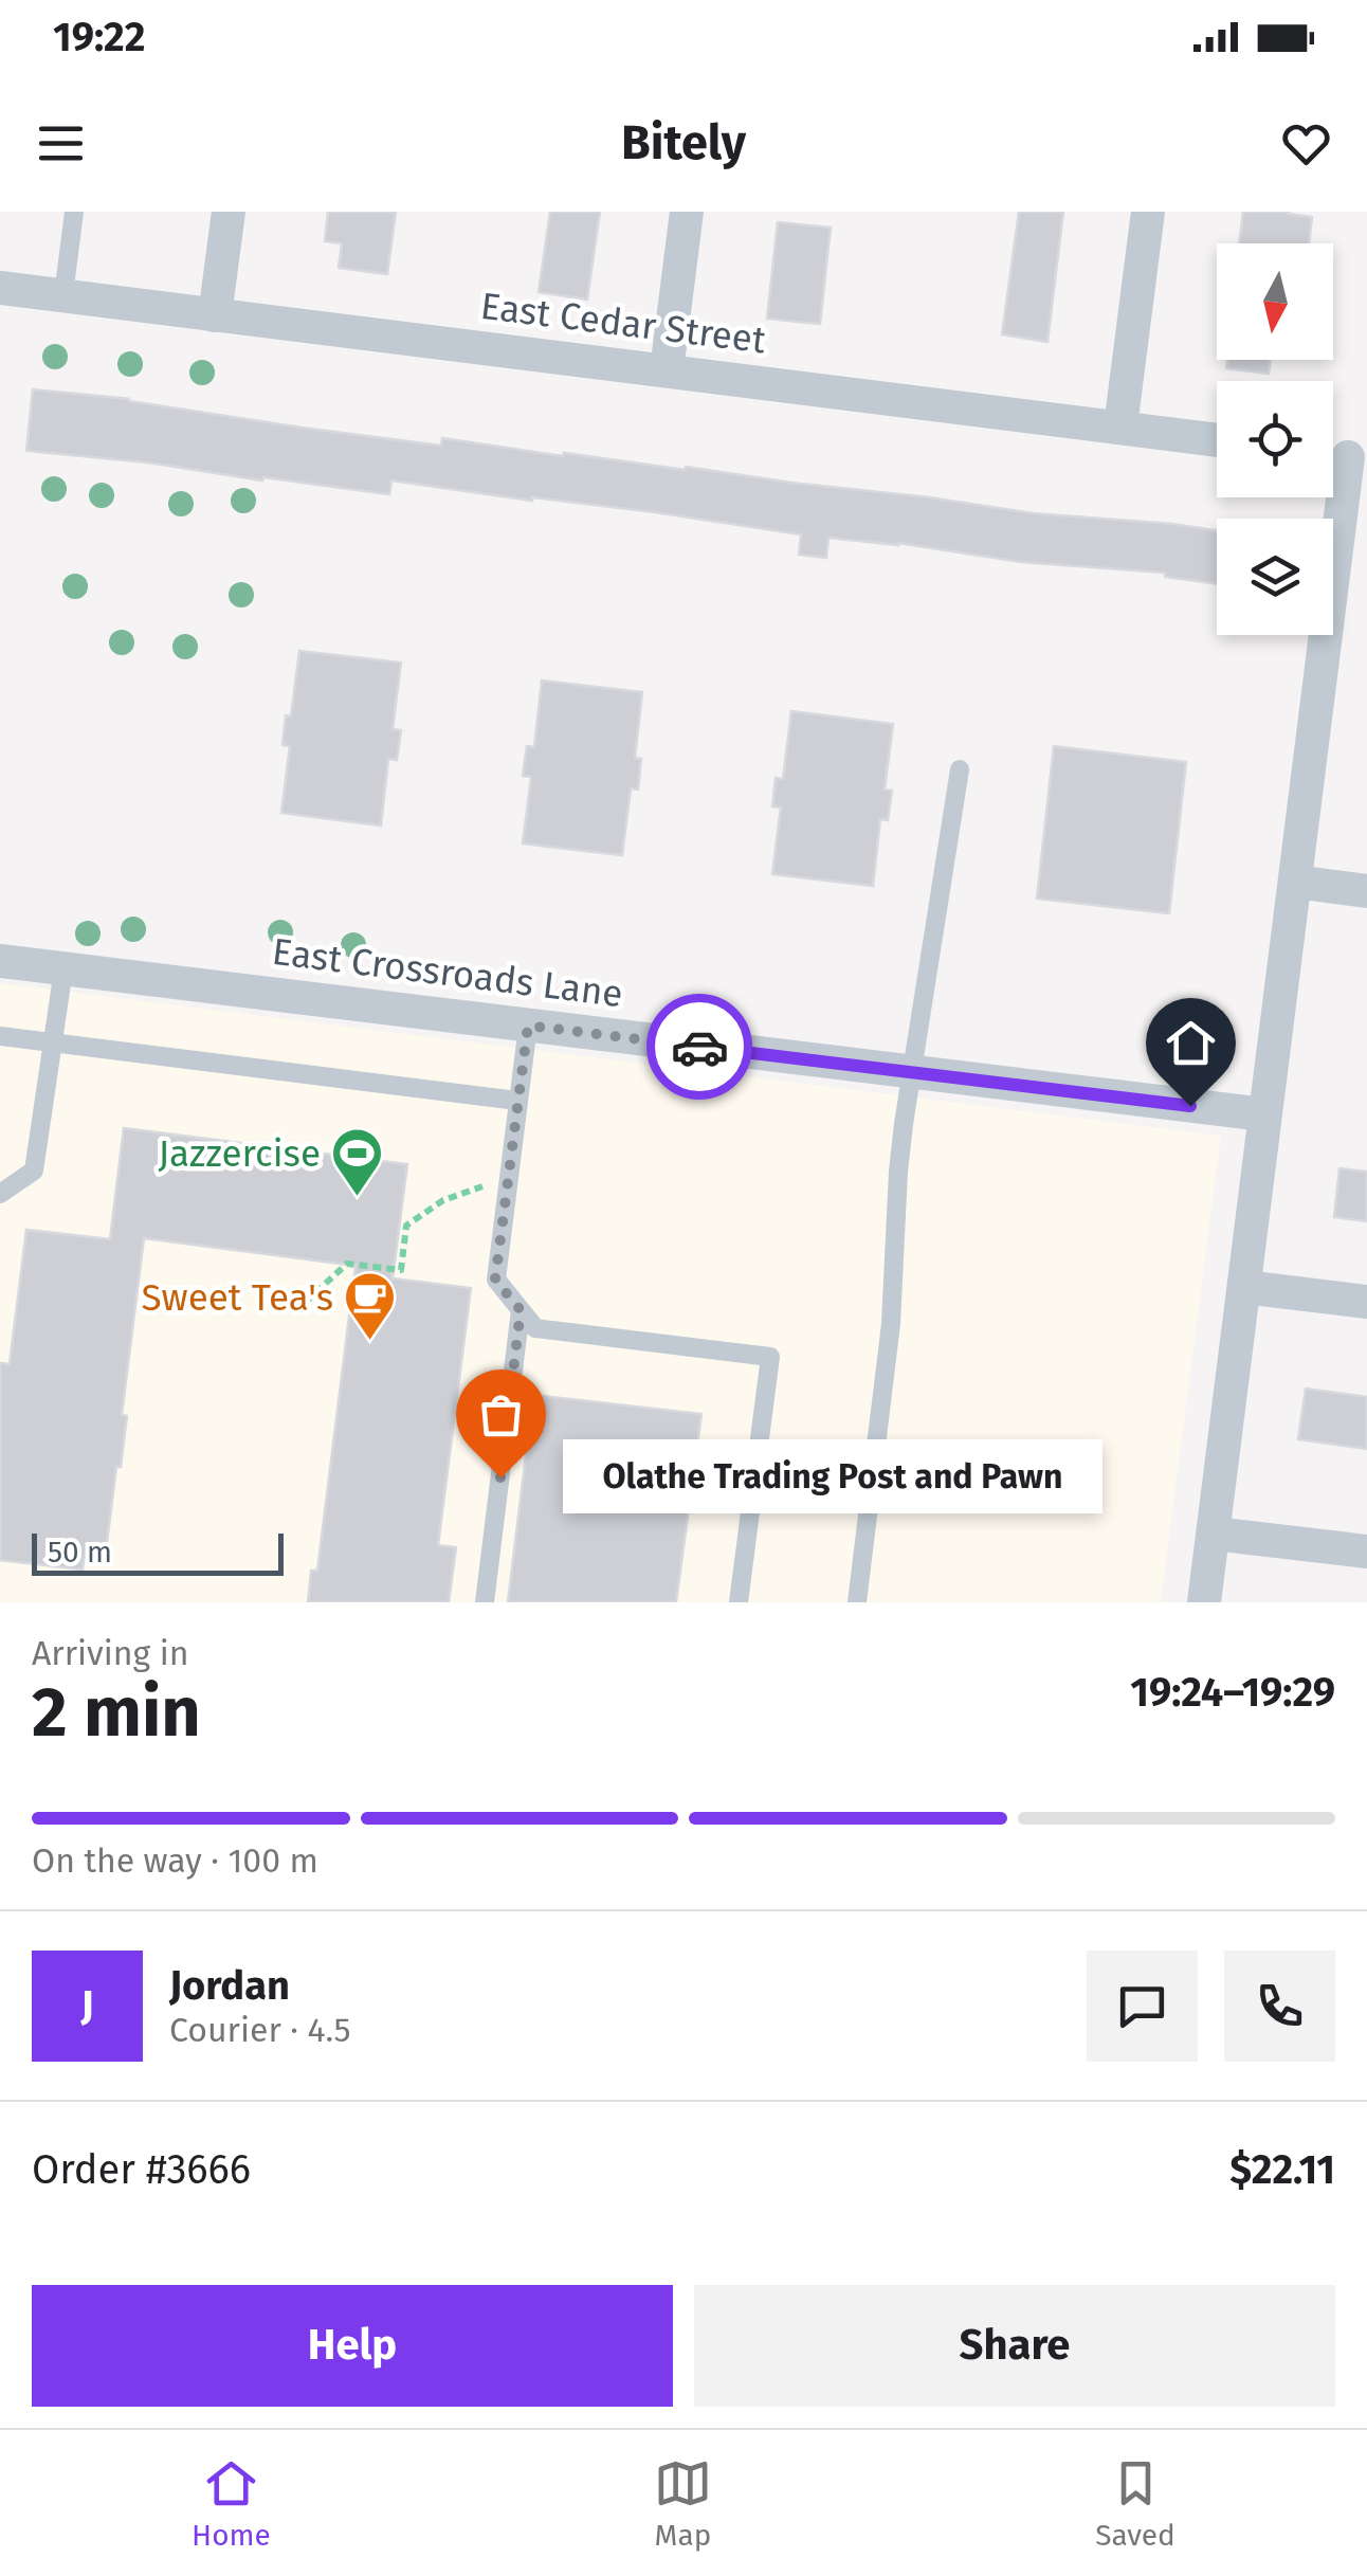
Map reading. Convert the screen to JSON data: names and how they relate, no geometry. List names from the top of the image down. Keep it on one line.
{"streets":{"street":["East Cedar Street","East Crossroads Lane"]},"places":{"sports":["Jazzercise"],"cafe":["Sweet Tea's"],"other":["Olathe Trading Post and Pawn"]},"scale_bar":"50 m","north":"bottom","page":{"status":"19:22","header":"Bitely","bubble":"Olathe Trading Post and Pawn","scale":"50 m","heading":["2 min","Arriving in","19:24–19:29"],"panel":["Jordan","Courier · 4.5","Order #3666","$22.11"],"bar":"On the way · 100 m","round":"J","buttons":["Help","Share"],"tabs":["Home","Map","Saved"]}}
